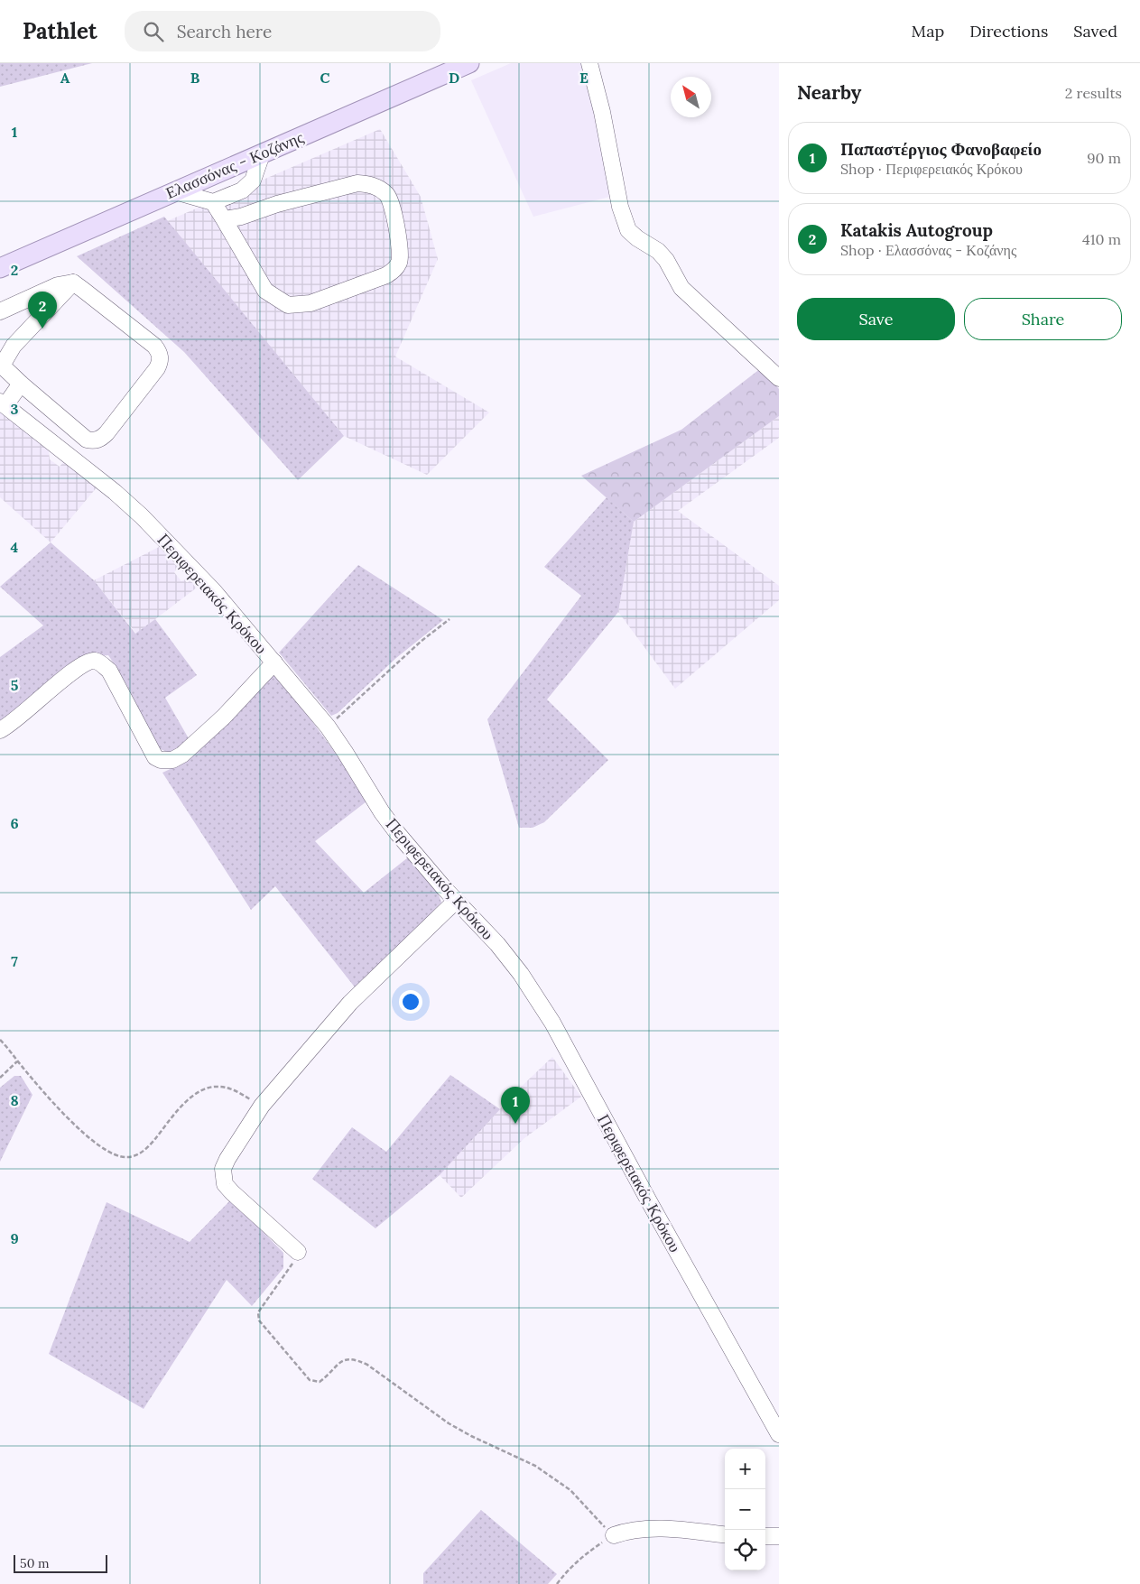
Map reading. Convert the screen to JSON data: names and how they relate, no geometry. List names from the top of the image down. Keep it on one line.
{"streets":{"main road":["Ελασσόνας - Κοζάνης"],"street":["Περιφερειακός Κρόκου"]},"scale_bar":"50 m","north":"top left","page":{"header":"Pathlet","search":"Search here","nav":["Map","Directions","Saved"],"heading":["Nearby","2 results"],"list":[{"mark":"1","name":"Παπαστέργιος Φανοβαφείο","note":"Shop · Περιφερειακός Κρόκου","value":"90 m"},{"mark":"2","name":"Katakis Autogroup","note":"Shop · Ελασσόνας - Κοζάνης","value":"410 m"}],"buttons":["Save","Share"],"pins":["2","1"],"map_buttons":["+","−"],"scale":"50 m"},"grid":{"columns":["A","B","C","D","E"],"rows":["1","2","3","4","5","6","7","8","9"]}}
